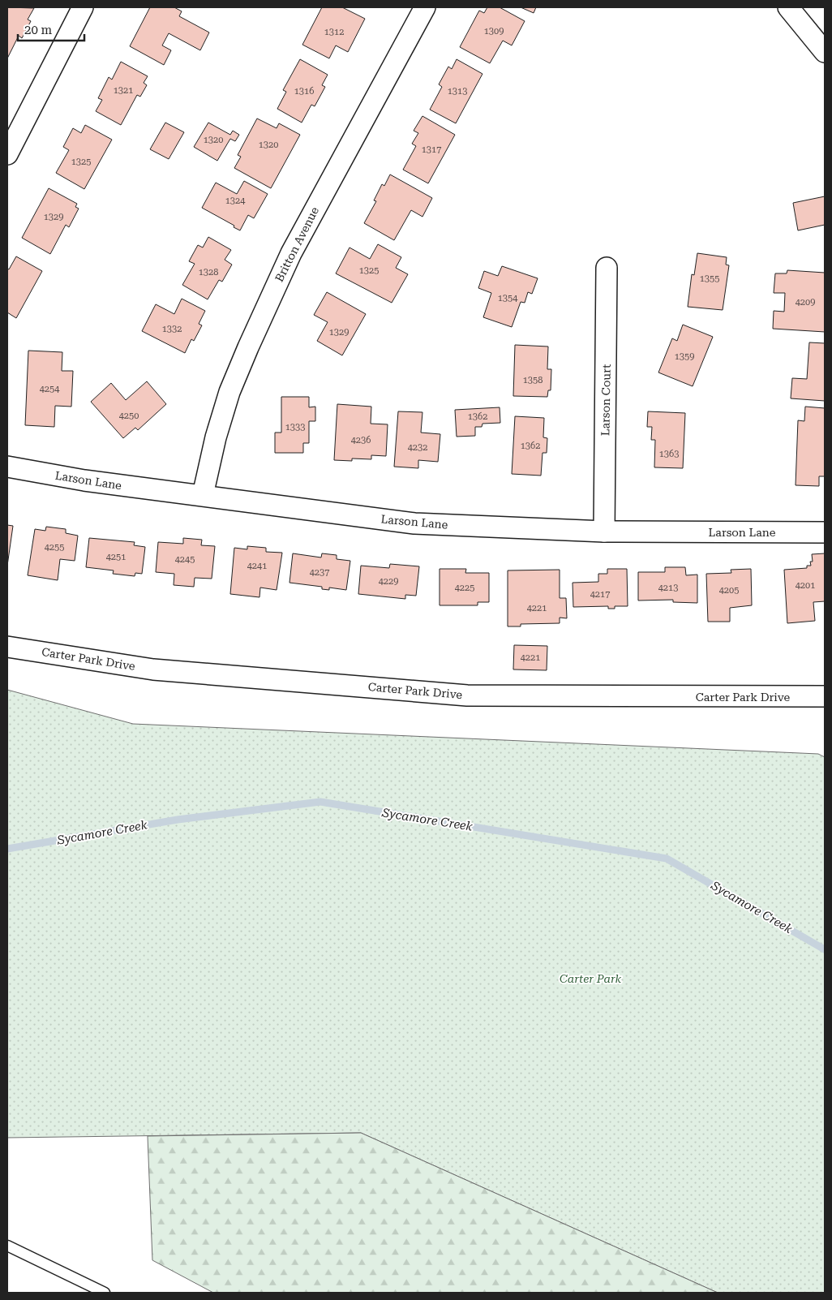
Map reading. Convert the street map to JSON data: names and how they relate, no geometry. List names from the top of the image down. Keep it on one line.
{"streets":{"street":["Britton Avenue","Larson Court","Larson Lane","Carter Park Drive"]},"crossings":[["Britton Avenue","Larson Lane"],["Larson Court","Larson Lane"]],"water":["Sycamore Creek"],"parks":["Carter Park"],"house_numbers":["1309","1312","1321","1316","1313","1320","1320","1317","1325","1324","1329","1325","1328","1355","1354","4209","1332","1329","1359","1358","4254","4250","1362","1333","4236","1362","4232","1363","4255","4251","4245","4241","4237","4229","4201","4225","4213","4205","4217","4221","4221"],"scale_bar":"20 m"}
